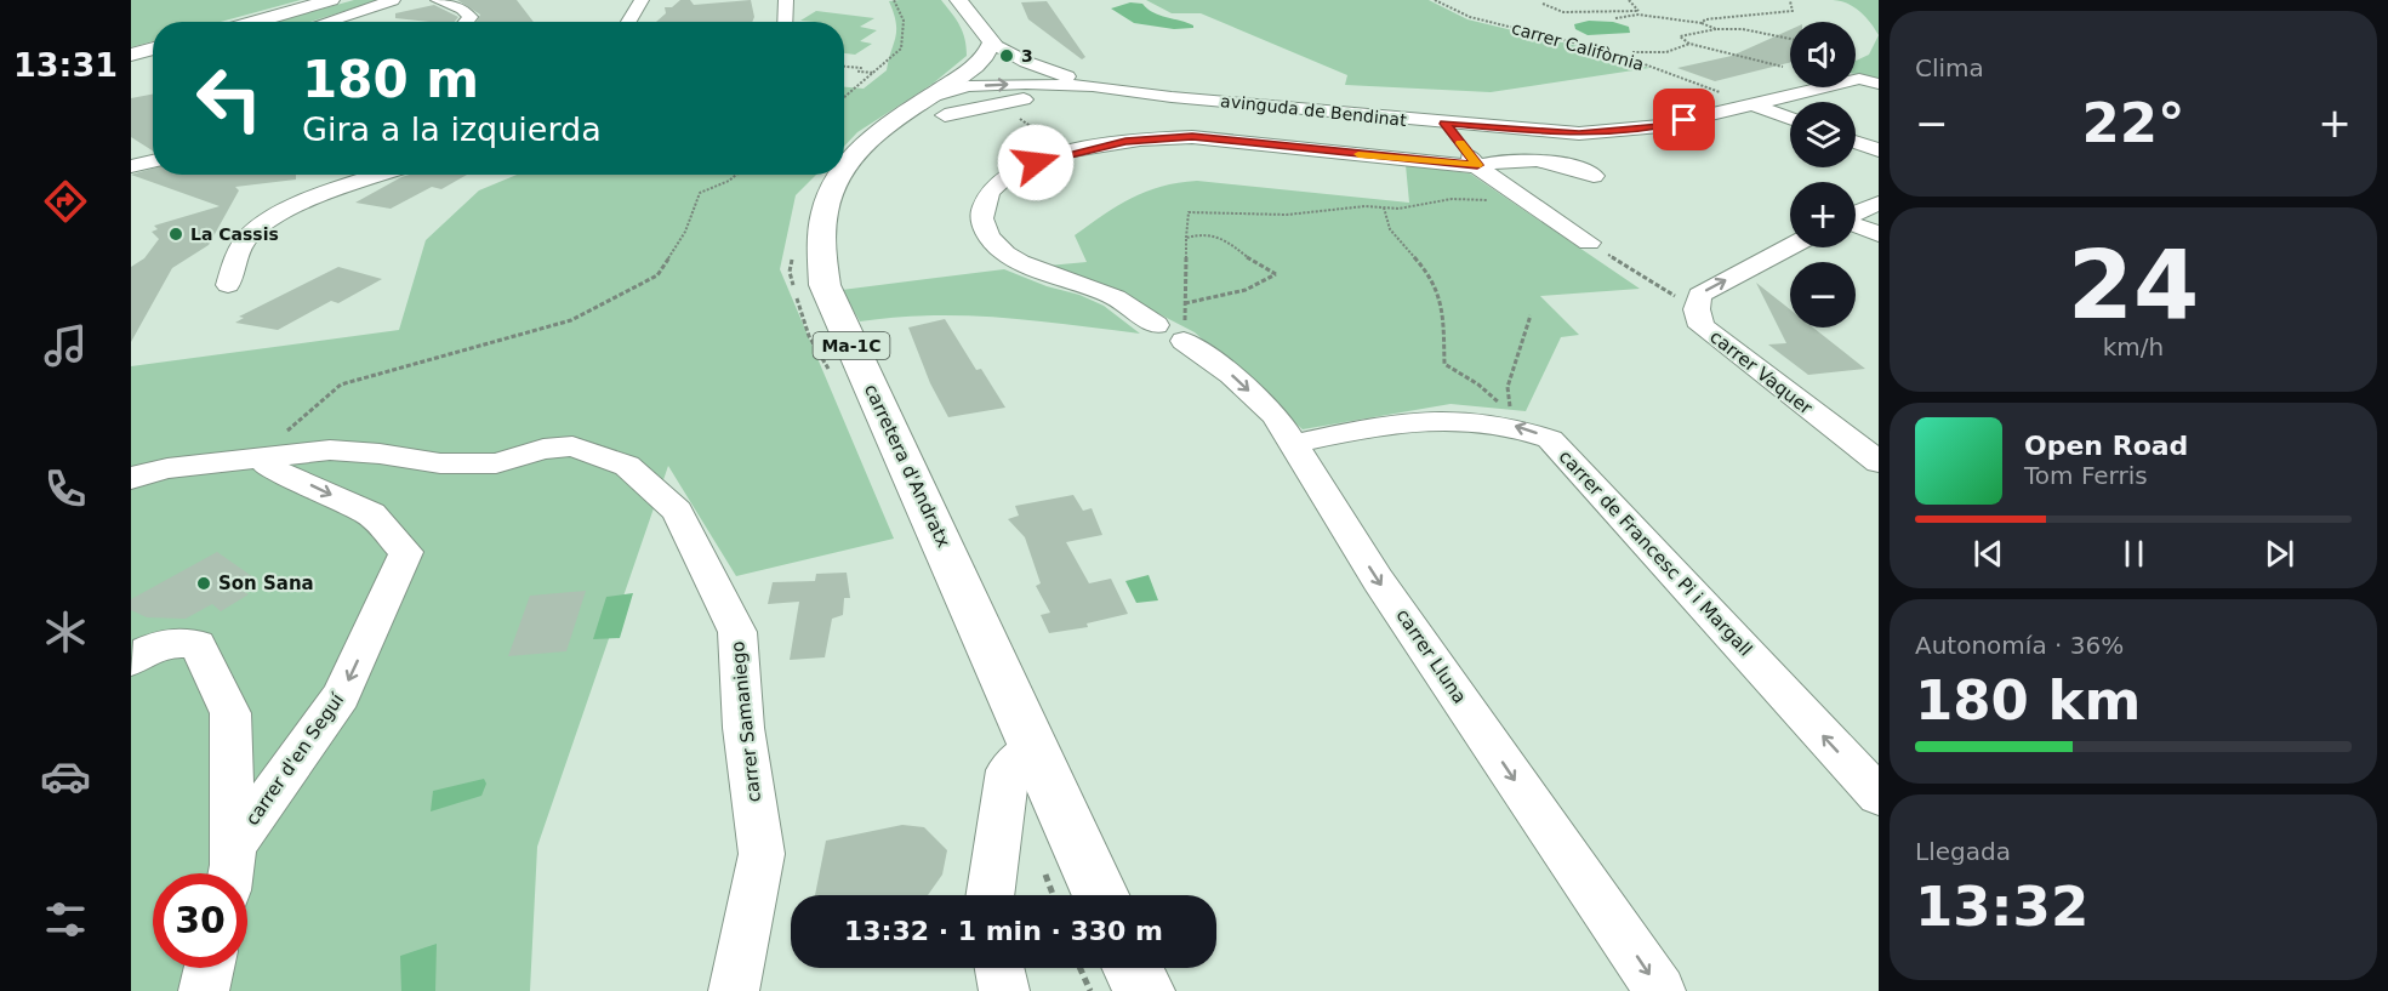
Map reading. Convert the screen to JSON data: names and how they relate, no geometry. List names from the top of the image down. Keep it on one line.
{"streets":{"main road":["Ma-1C","carretera d'Andratx"],"street":["avinguda de Bendinat","carrer Vaquer","carrer de Francesc Pi i Margall","carrer Lluna","carrer Samaniego","carrer d'en Seguí"],"path":["carrer Califòrnia"]},"crossings":[["carrer Califòrnia","avinguda de Bendinat"],["avinguda de Bendinat","carretera d'Andratx"],["carrer de Francesc Pi i Margall","carrer Lluna"],["carrer Samaniego","carrer d'en Seguí"]],"one_way":["carrer de Francesc Pi i Margall","carrer Lluna"],"places":["3","La Cassis","Son Sana"],"page":{"tabs":"13:31","tile":["Clima",["24","km/h"],["Autonomía · 36%","180 km"],["Llegada","13:32"]],"map_buttons":["+","−"],"turn":["180 m","Gira a la izquierda"],"heat":["−","22°","+"],"song":["Open Road","Tom Ferris"],"limit":"30","trip":"13:32 · 1 min · 330 m"}}
